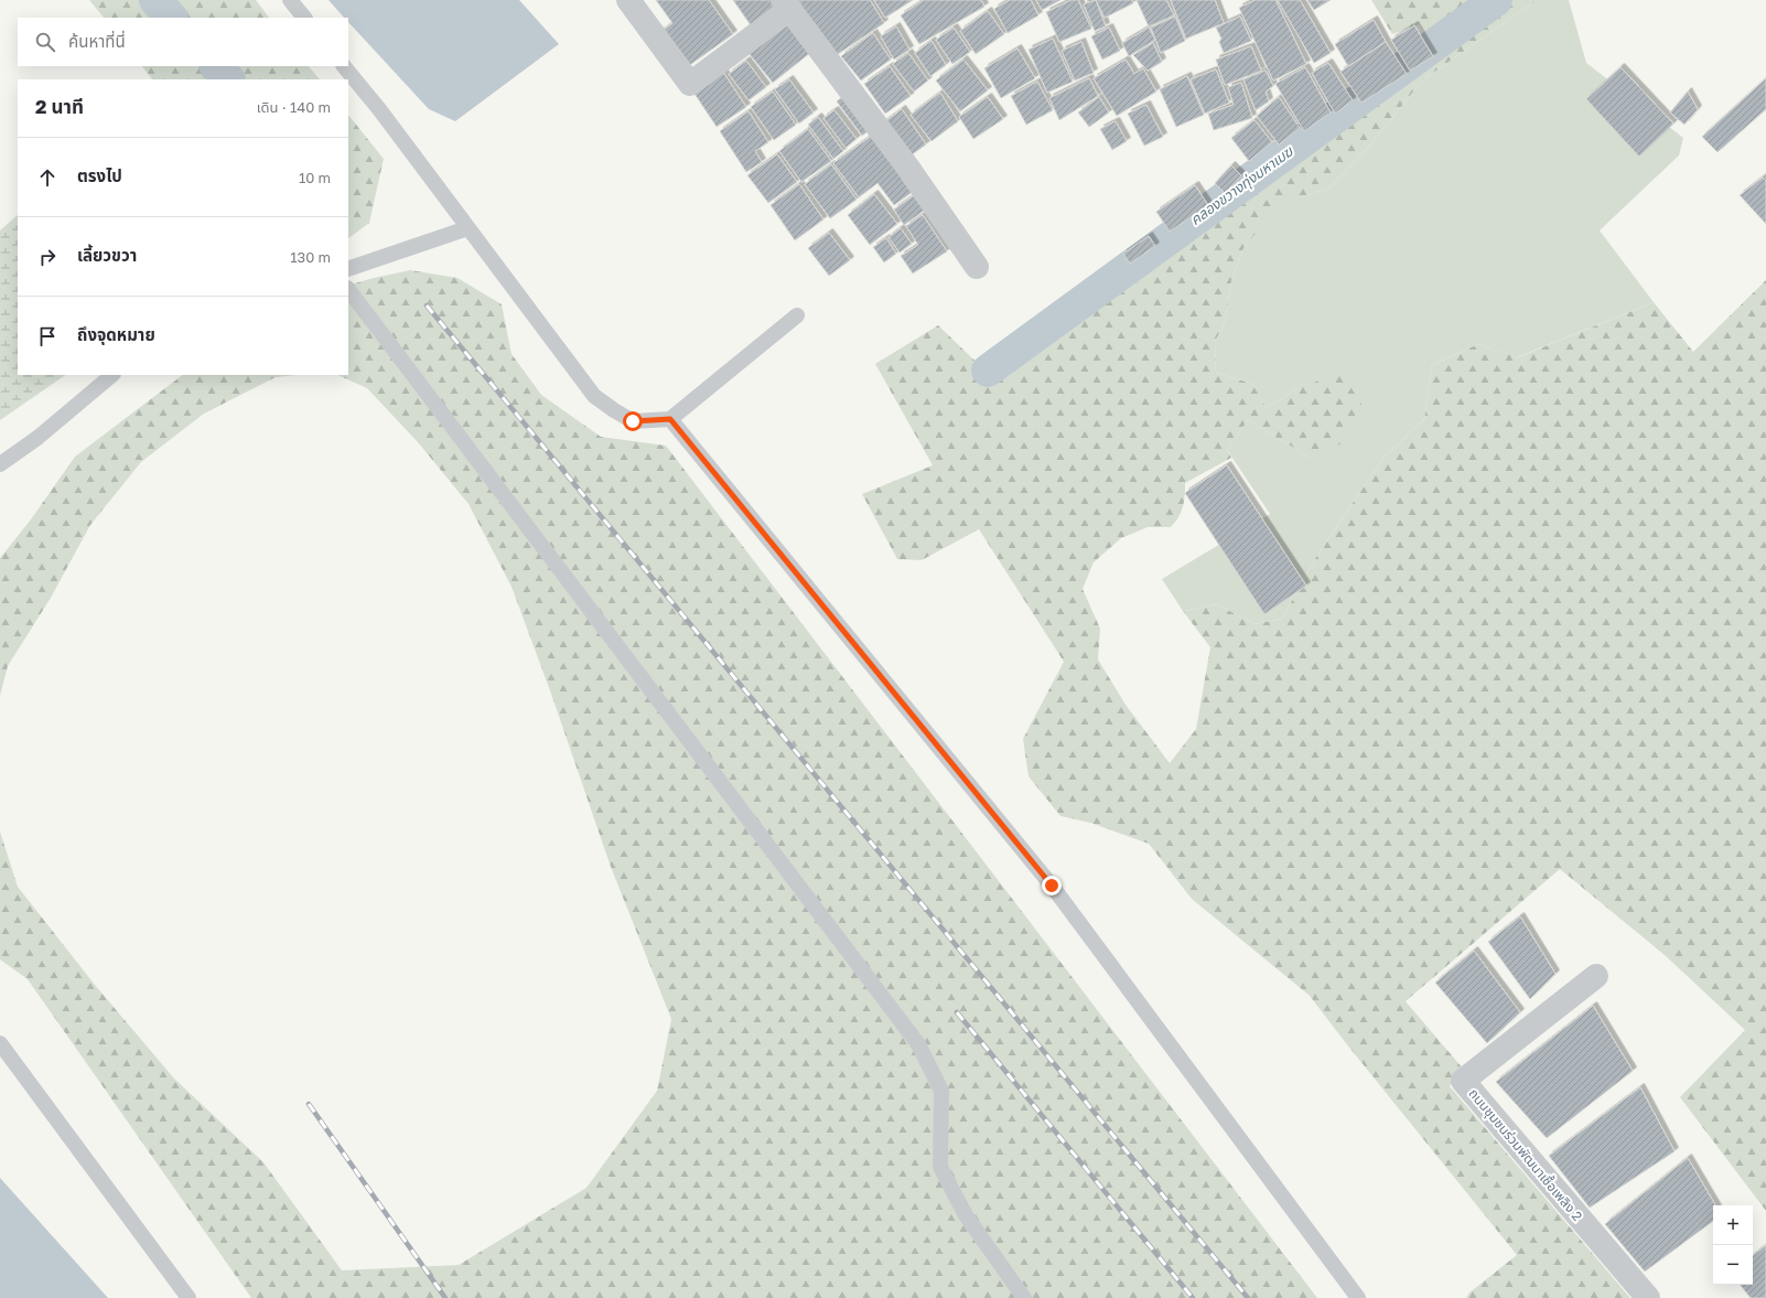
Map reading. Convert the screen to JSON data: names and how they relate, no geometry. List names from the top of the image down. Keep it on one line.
{"streets":{"street":["ถนนชุมชนร่วมพัฒนาเชื้อเพลิง 2"]},"water":["คลองขวางทุ่งมหาเมฆ"],"page":{"search":"ค้นหาที่นี่","heading":["2 นาที","เดิน · 140 m"],"list":[["ตรงไป","10 m"],["เลี้ยวขวา","130 m"],"ถึงจุดหมาย"],"map_buttons":["+","−"]}}
